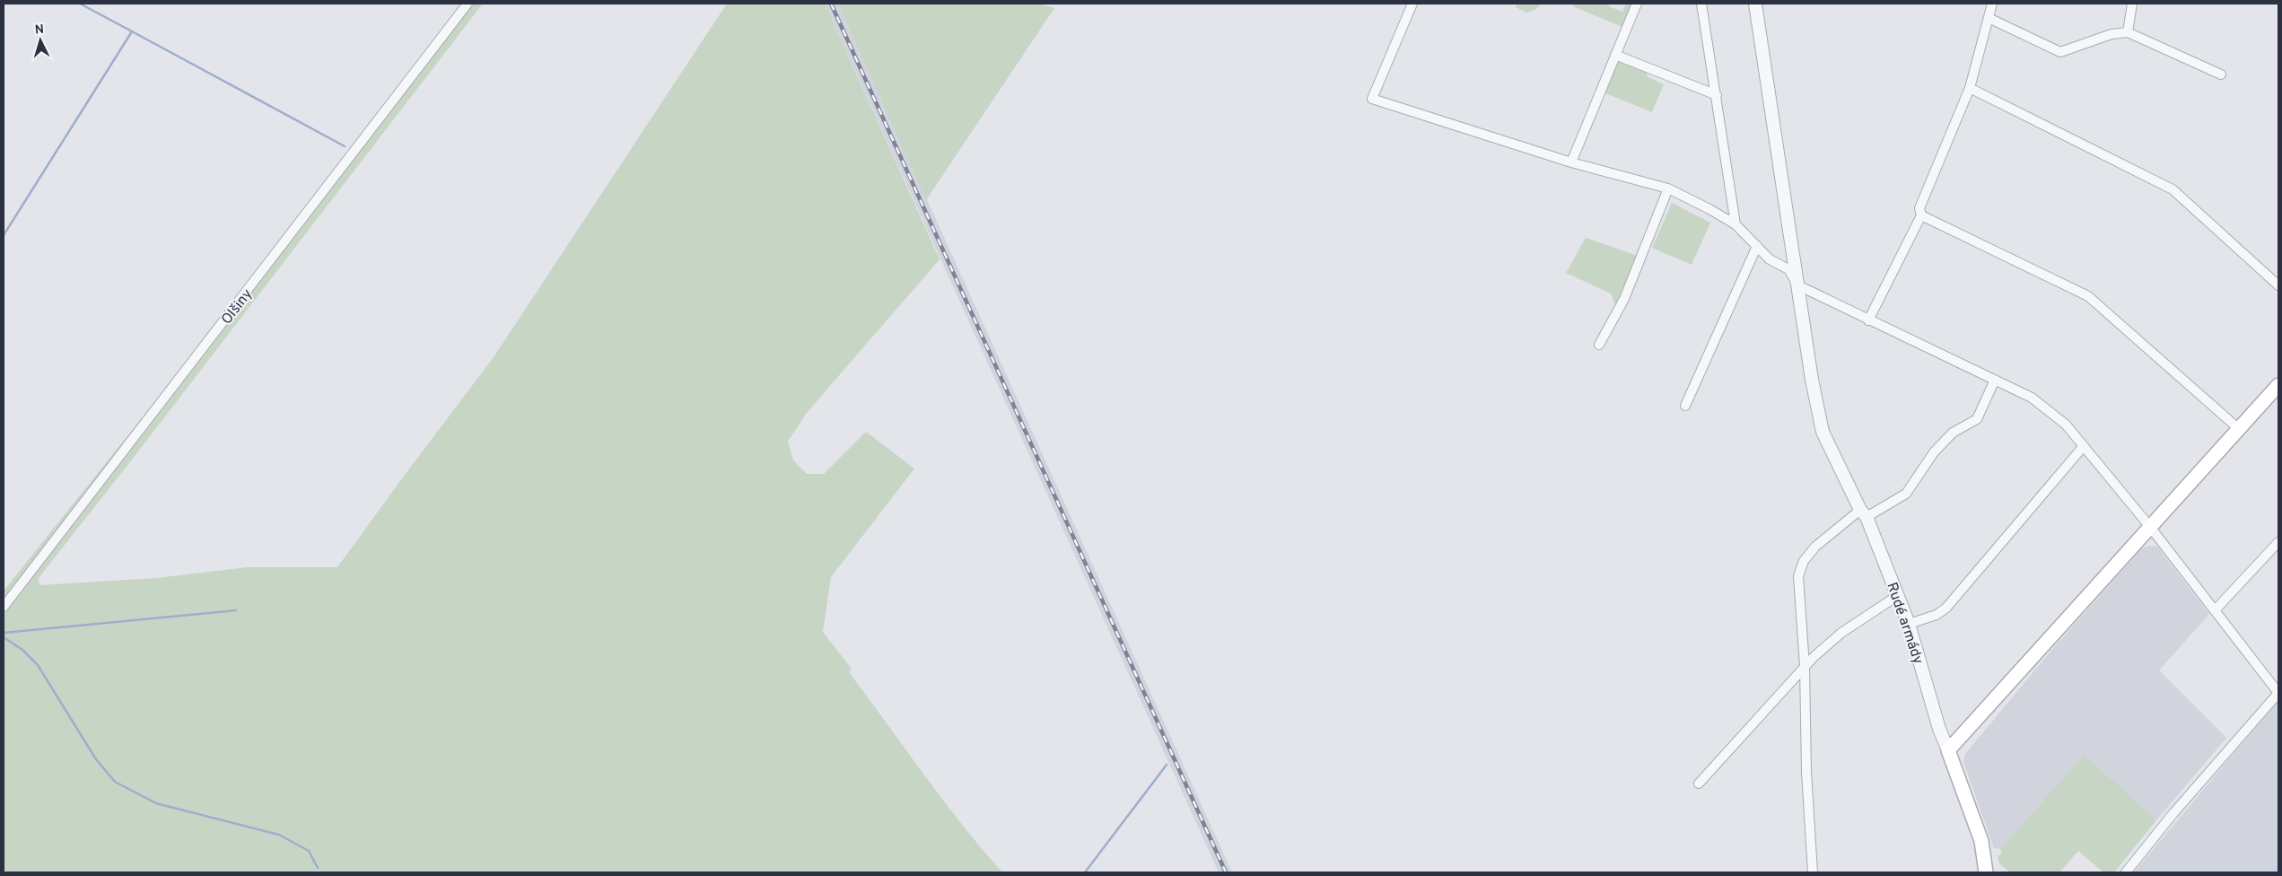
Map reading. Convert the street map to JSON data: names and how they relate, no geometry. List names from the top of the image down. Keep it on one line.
{"streets":{"main road":["Rudé armády"],"street":["Olšiny"]},"north":"top"}
